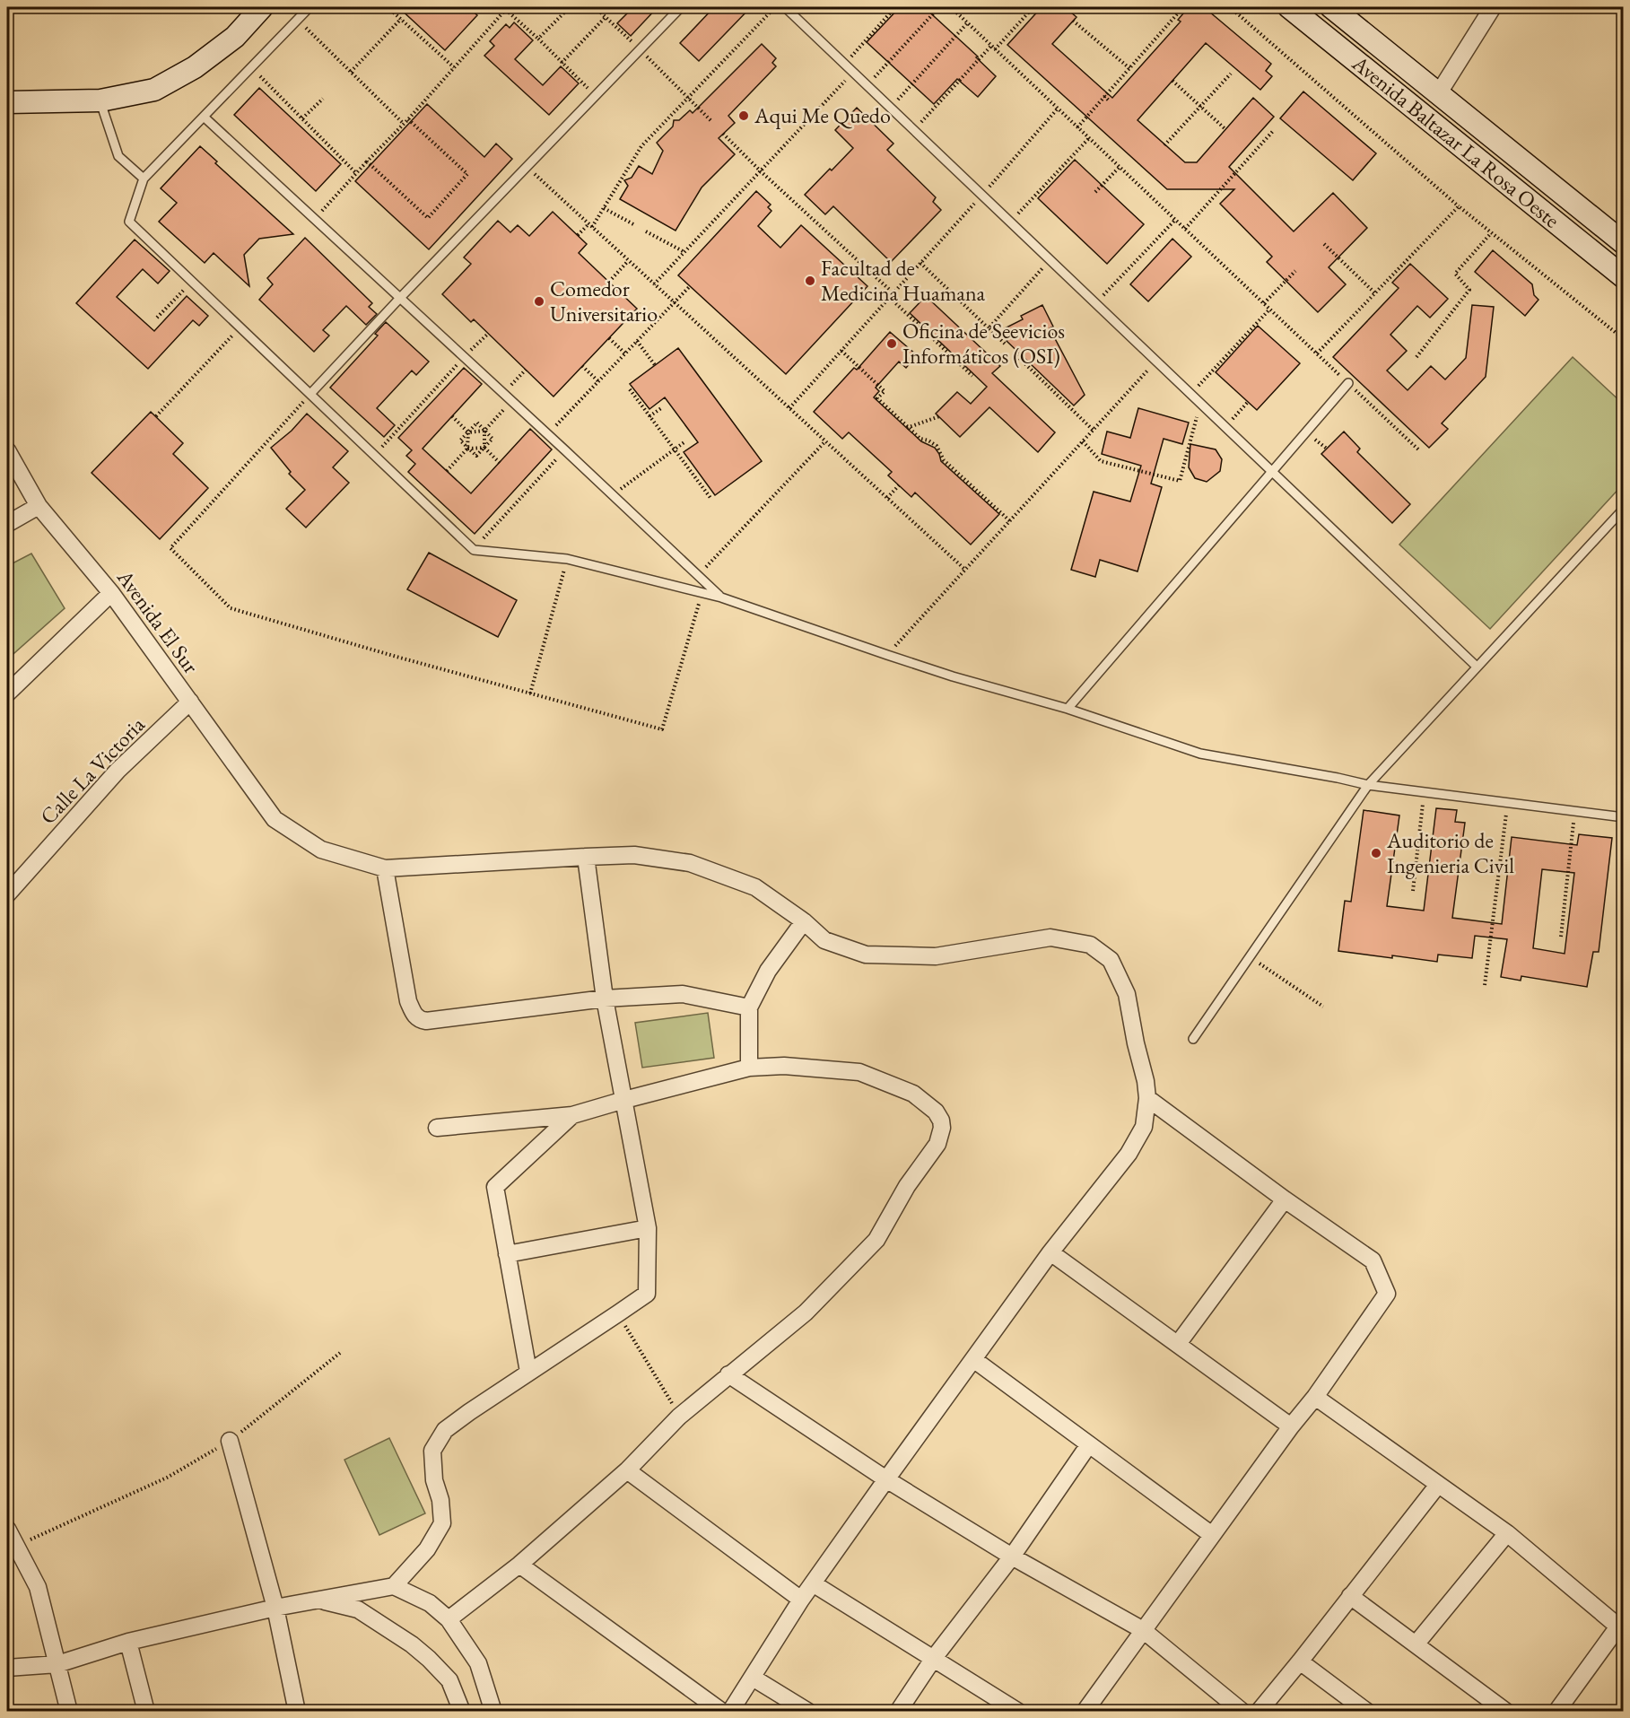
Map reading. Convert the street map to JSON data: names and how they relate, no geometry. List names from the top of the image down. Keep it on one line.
{"streets":{"street":["Avenida Baltazar La Rosa Oeste","Avenida El Sur","Calle La Victoria"]},"crossings":[["Avenida El Sur","Calle La Victoria"]],"places":["Aqui Me Quedo","Facultad de Medicina Huamana","Comedor Universitario","Oficina de Seevicios Informáticos (OSI)","Auditorio de Ingenieria Civil"]}
